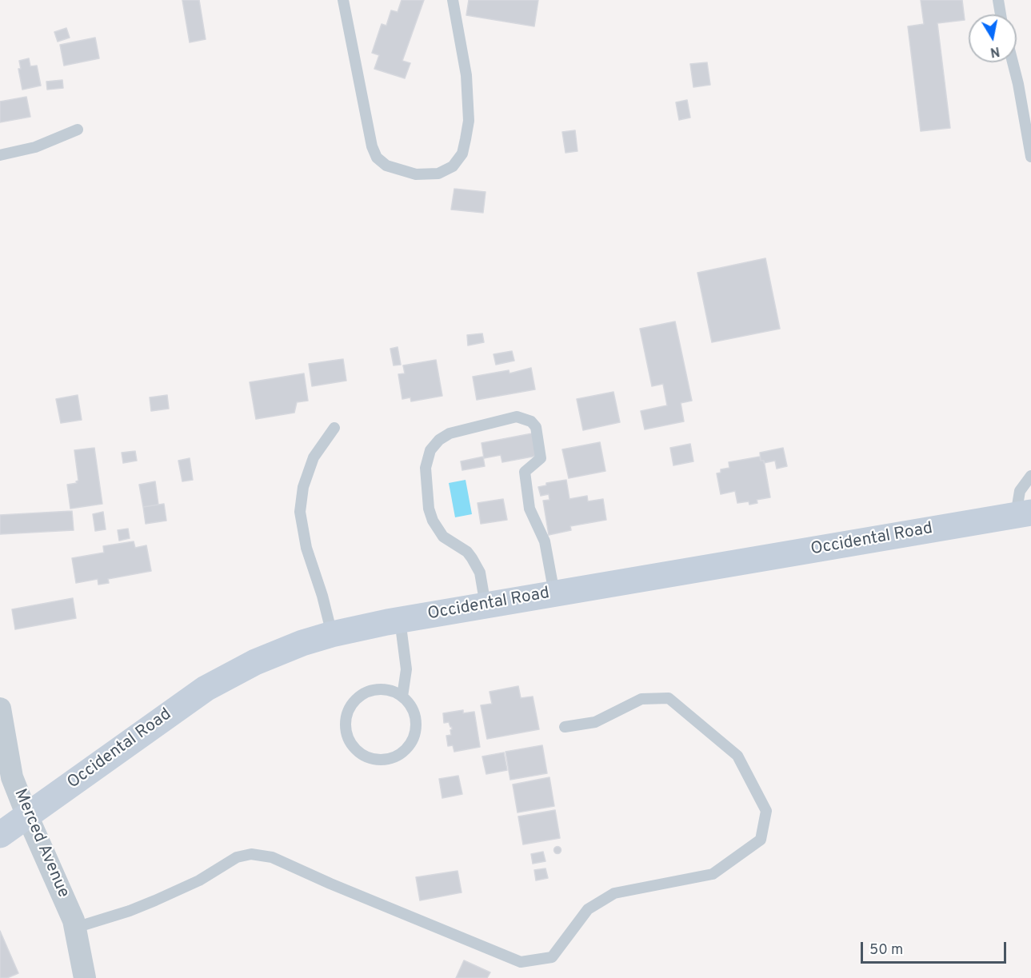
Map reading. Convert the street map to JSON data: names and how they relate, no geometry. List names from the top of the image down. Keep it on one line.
{"streets":{"street":["Occidental Road","Merced Avenue"]},"crossings":[["Occidental Road","Merced Avenue"]],"scale_bar":"50 m","north":"bottom"}
